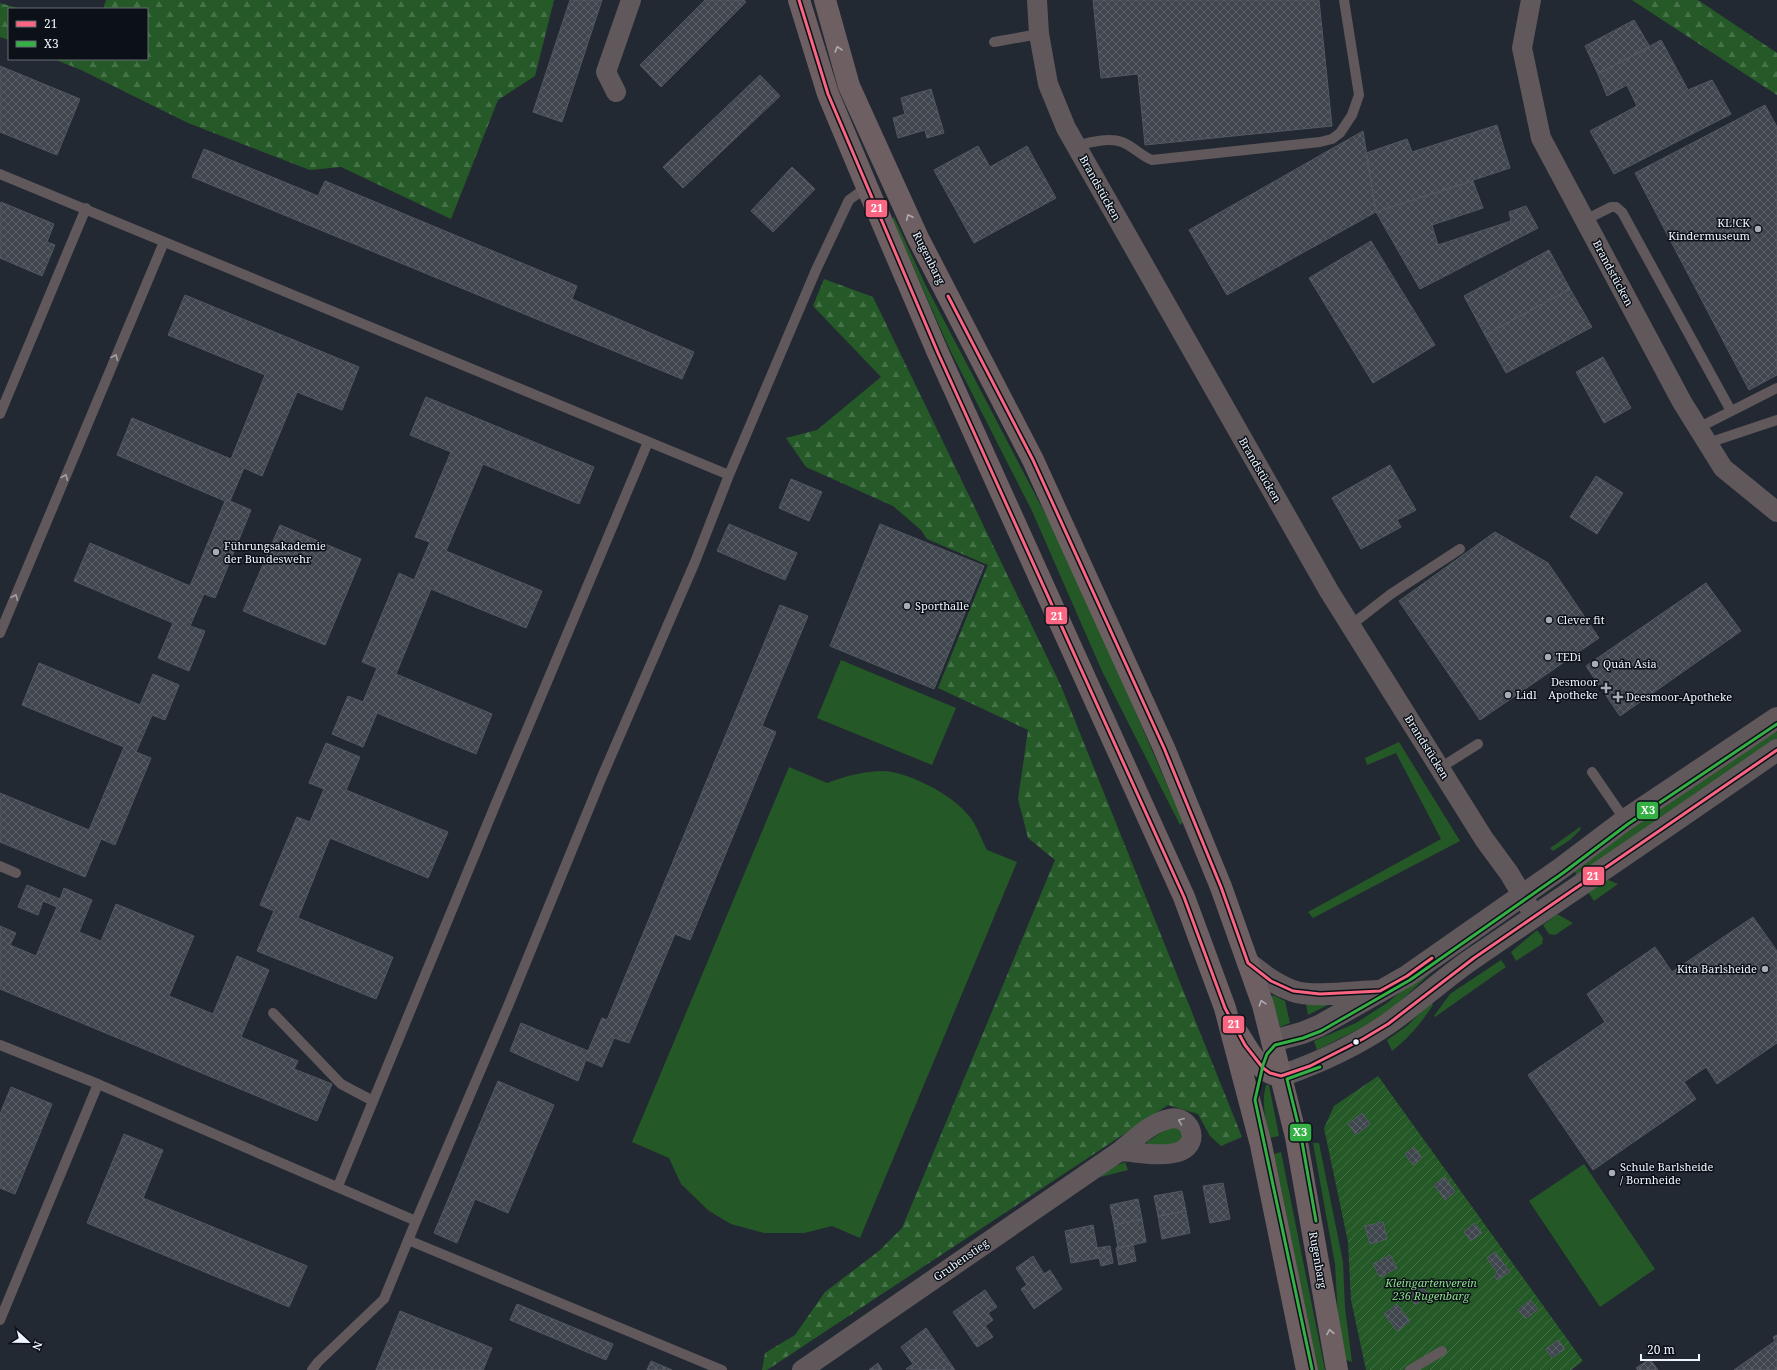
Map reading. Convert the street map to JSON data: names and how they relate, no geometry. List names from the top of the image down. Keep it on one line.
{"streets":{"main road":["Rugenbarg"],"street":["Brandstücken","Grubenstieg"]},"parks":["Kleingartenverein 236 Rugenbarg"],"places":{"other":["KL!CK Kindermuseum","Führungsakademie der Bundeswehr","Sporthalle","Clever fit","TEDi","Quán Asia","Lidl","Kita Barlsheide","Schule Barlsheide / Bornheide"],"health":["Desmoor Apotheke","Deesmoor-Apotheke"]},"lines":["transit line 21","transit line X3"],"legend":["21","X3"],"scale_bar":"20 m","north":"right"}
